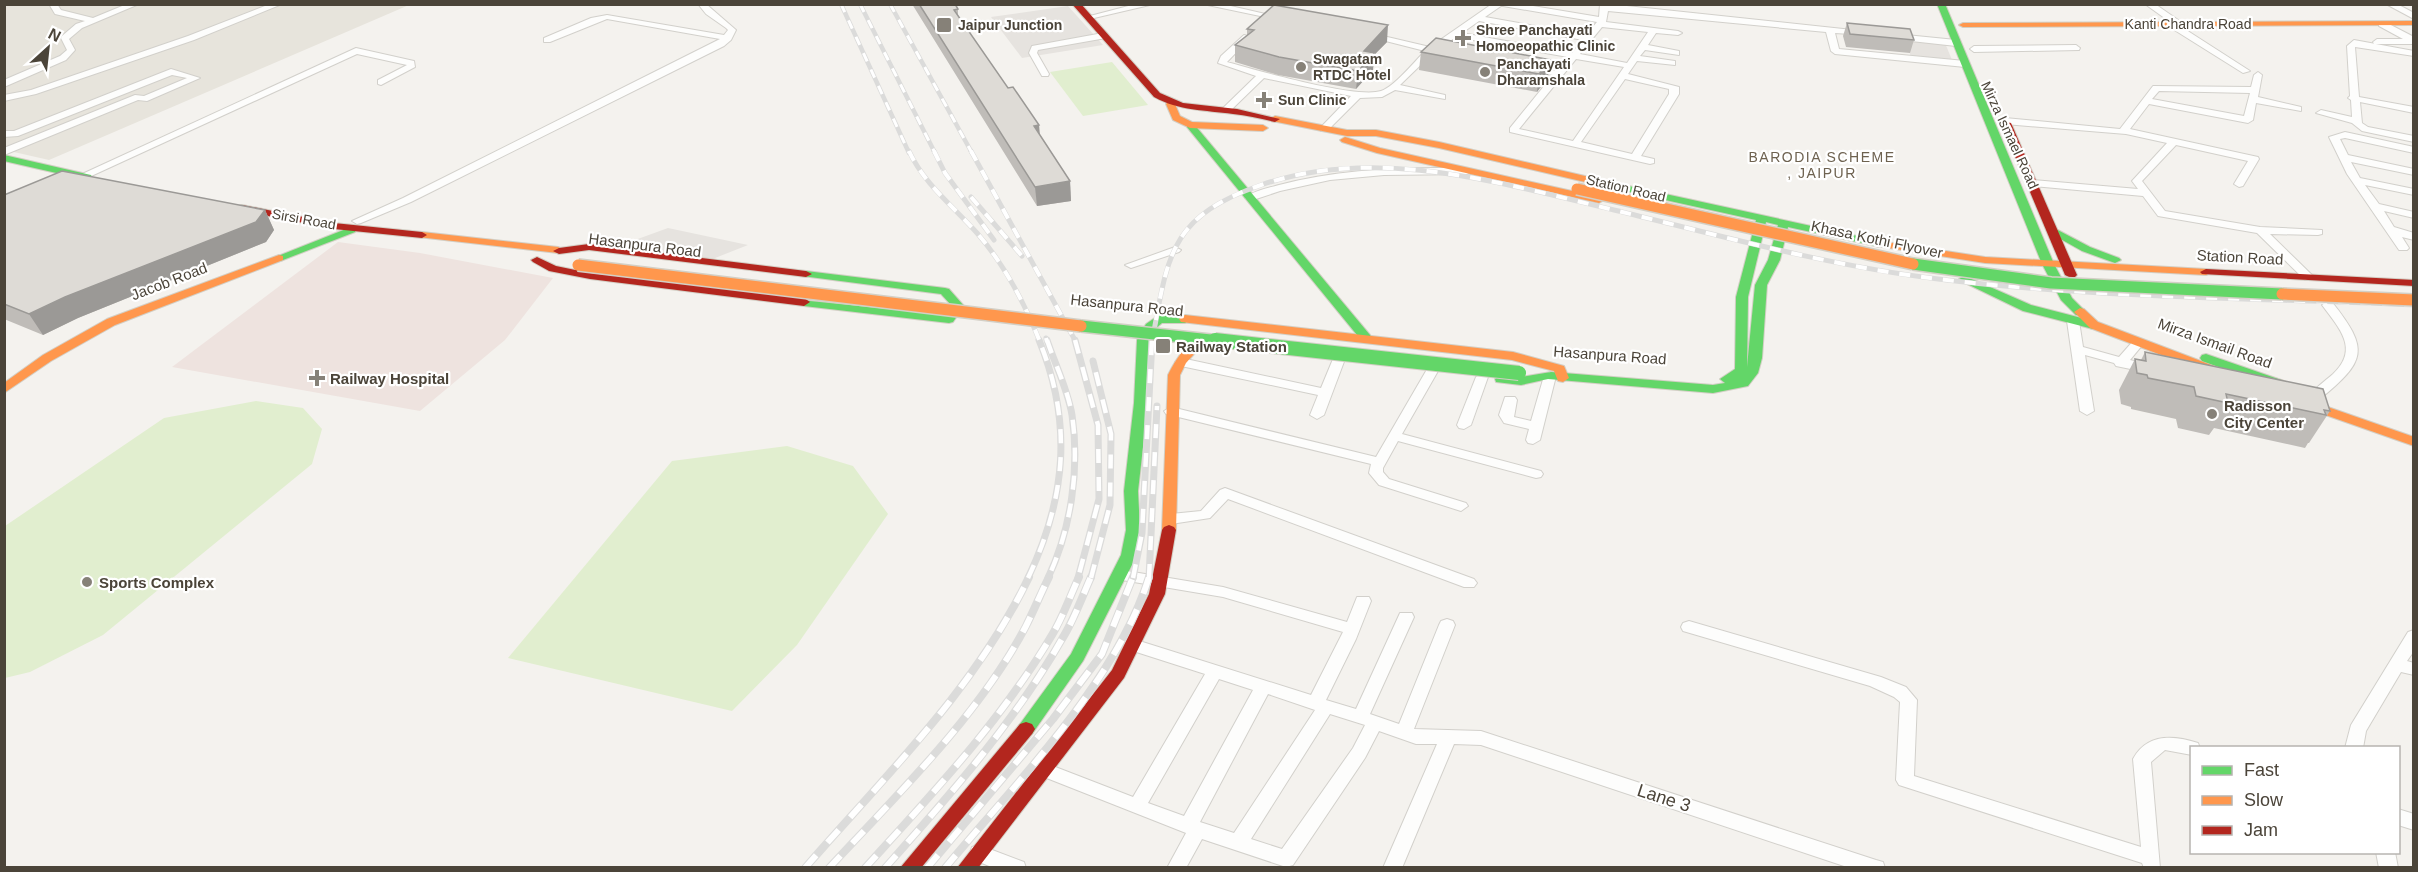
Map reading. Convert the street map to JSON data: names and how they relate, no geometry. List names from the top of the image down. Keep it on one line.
{"streets":{"street":["Kanti Chandra Road","Mirza Ismael Road","Station Road","Sirsi Road","Khasa Kothi Flyover","Hasanpura Road","Jacob Road","Mirza Ismail Road","Lane 3"]},"crossings":[["Kanti Chandra Road","Mirza Ismael Road"],["Mirza Ismael Road","Station Road"],["Mirza Ismael Road","Mirza Ismail Road"],["Station Road","Khasa Kothi Flyover"],["Station Road","Hasanpura Road"],["Station Road","Mirza Ismail Road"],["Sirsi Road","Jacob Road"],["Hasanpura Road","Jacob Road"]],"districts":["BARODIA SCHEME , JAIPUR"],"places":{"transit":["Jaipur Junction","Railway Station"],"health":["Shree Panchayati Homoeopathic Clinic","Sun Clinic","Railway Hospital"],"other":["Swagatam RTDC Hotel","Panchayati Dharamshala","Radisson City Center","Sports Complex"]},"legend":["Fast","Slow","Jam"],"north":"top right"}
